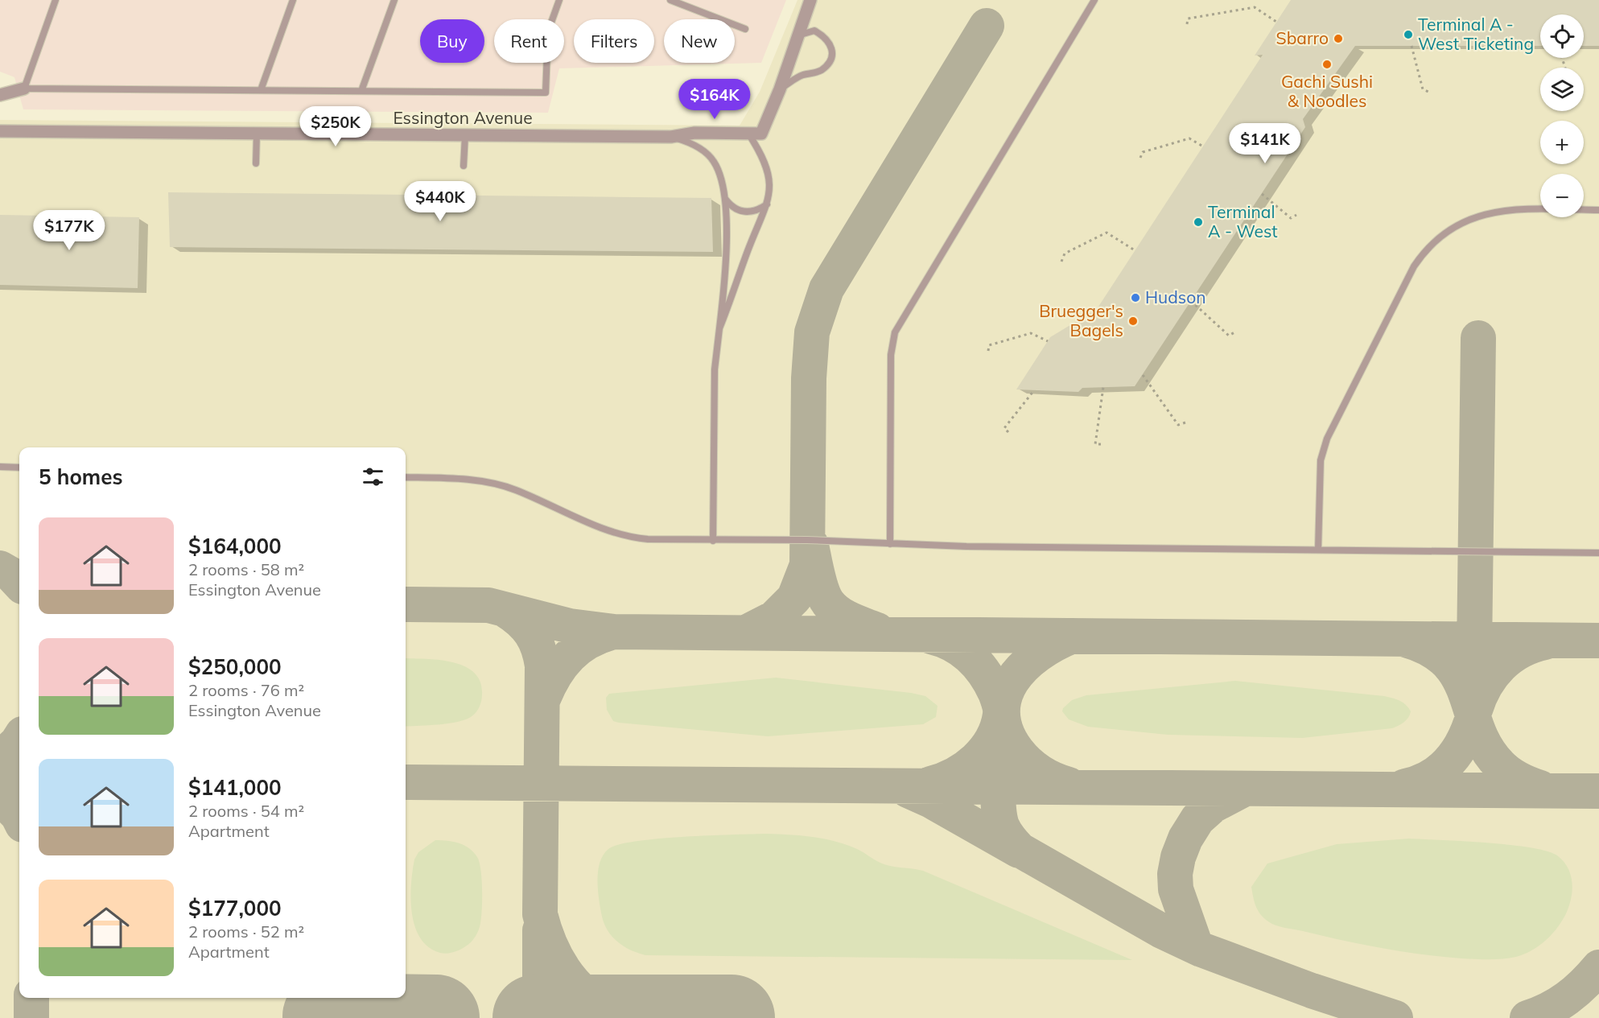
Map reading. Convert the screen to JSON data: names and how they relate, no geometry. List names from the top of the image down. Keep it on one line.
{"streets":{"street":["Essington Avenue"]},"places":["Terminal A - West Ticketing","Sbarro","Gachi Sushi & Noodles","Terminal A - West","Hudson","Bruegger's Bagels"],"page":{"map_buttons":["+","−"],"chip":["Buy","Rent","Filters","New"],"price":["$164K","$250K","$141K","$440K","$177K"],"heading":"5 homes","list":[{"name":"$164,000","note":"2 rooms · 58 m² · Essington Avenue"},{"name":"$250,000","note":"2 rooms · 76 m² · Essington Avenue"},{"name":"$141,000","note":"2 rooms · 54 m² · Apartment"},{"name":"$177,000","note":"2 rooms · 52 m² · Apartment"}]}}
